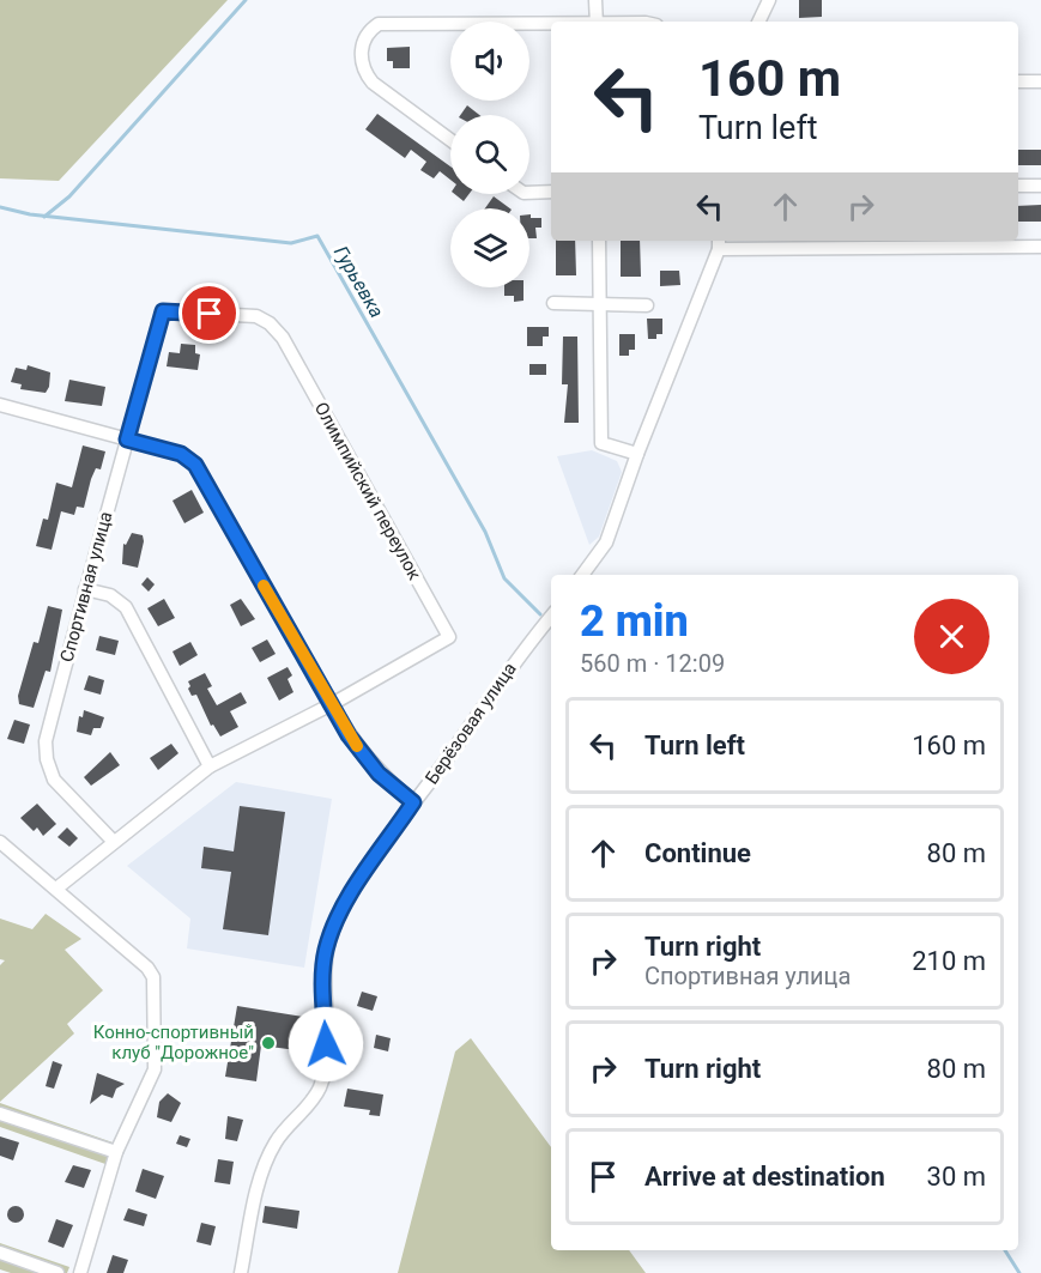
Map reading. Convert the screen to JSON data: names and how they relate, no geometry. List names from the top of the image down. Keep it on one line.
{"streets":{"street":["Олимпийский переулок","Спортивная улица","Берёзовая улица"]},"crossings":[["Олимпийский переулок","Спортивная улица"]],"water":["Гурьевка"],"places":["Конно-спортивный клуб \"Дорожное\""],"page":{"turn":["160 m","Turn left"],"heading":["2 min","560 m · 12:09"],"list":[{"name":"Turn left","value":"160 m"},{"name":"Continue","value":"80 m"},{"name":"Turn right","note":"Спортивная улица","value":"210 m"},{"name":"Turn right","value":"80 m"},{"name":"Arrive at destination","value":"30 m"}]}}
